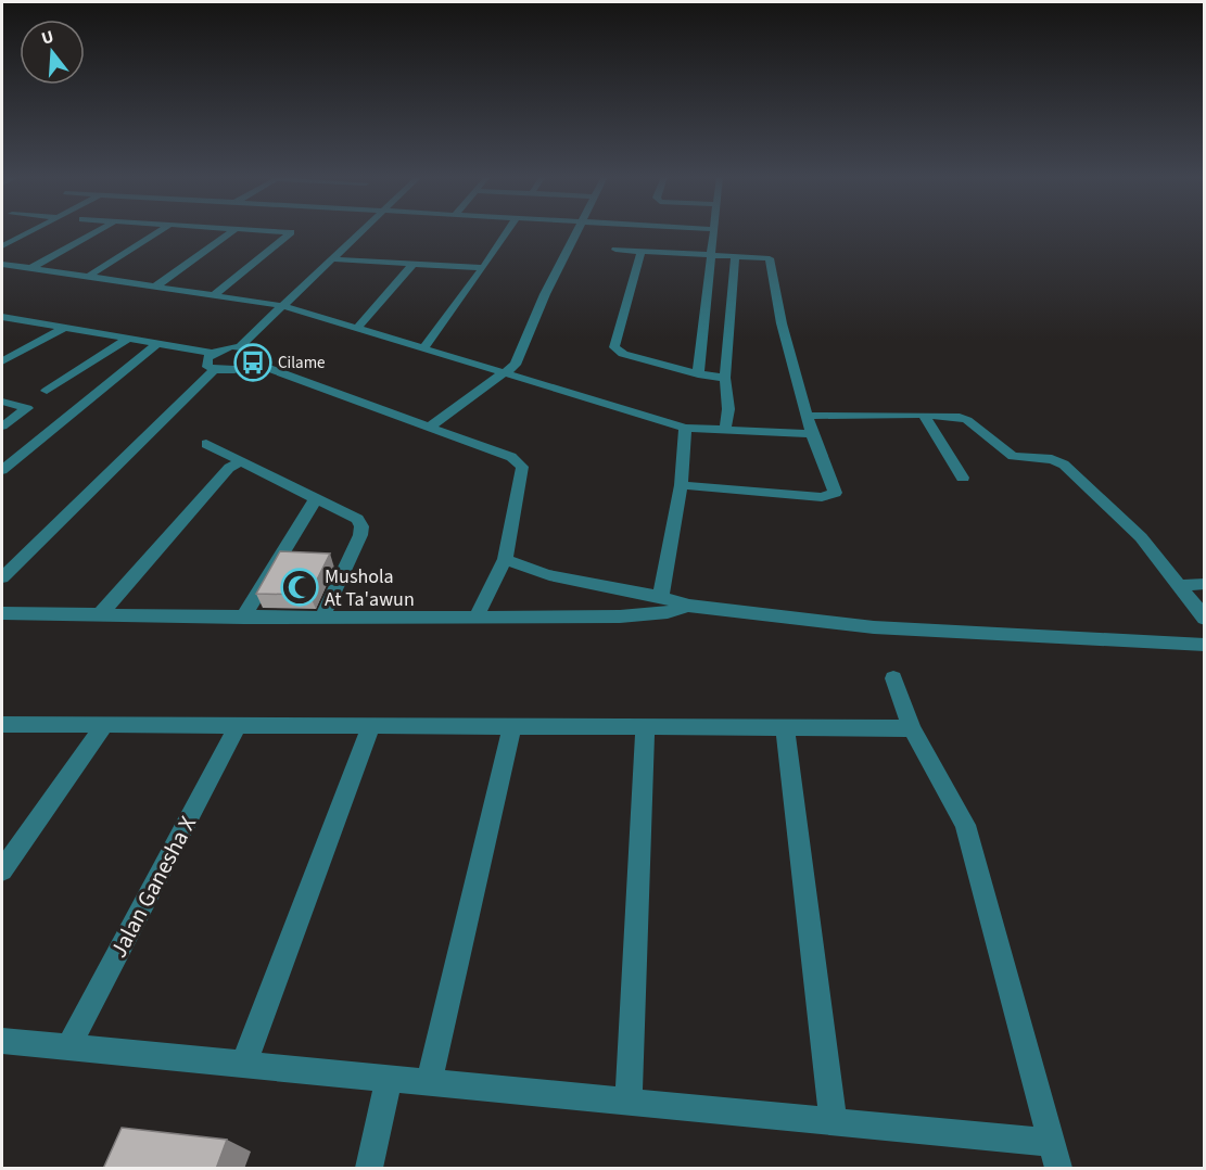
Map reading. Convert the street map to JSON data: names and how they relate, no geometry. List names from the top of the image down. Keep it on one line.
{"streets":{"street":["Jalan Ganesha X"]},"places":{"bus stop":["Cilame"],"mosque":["Mushola At Ta'awun"]},"north":"top"}
